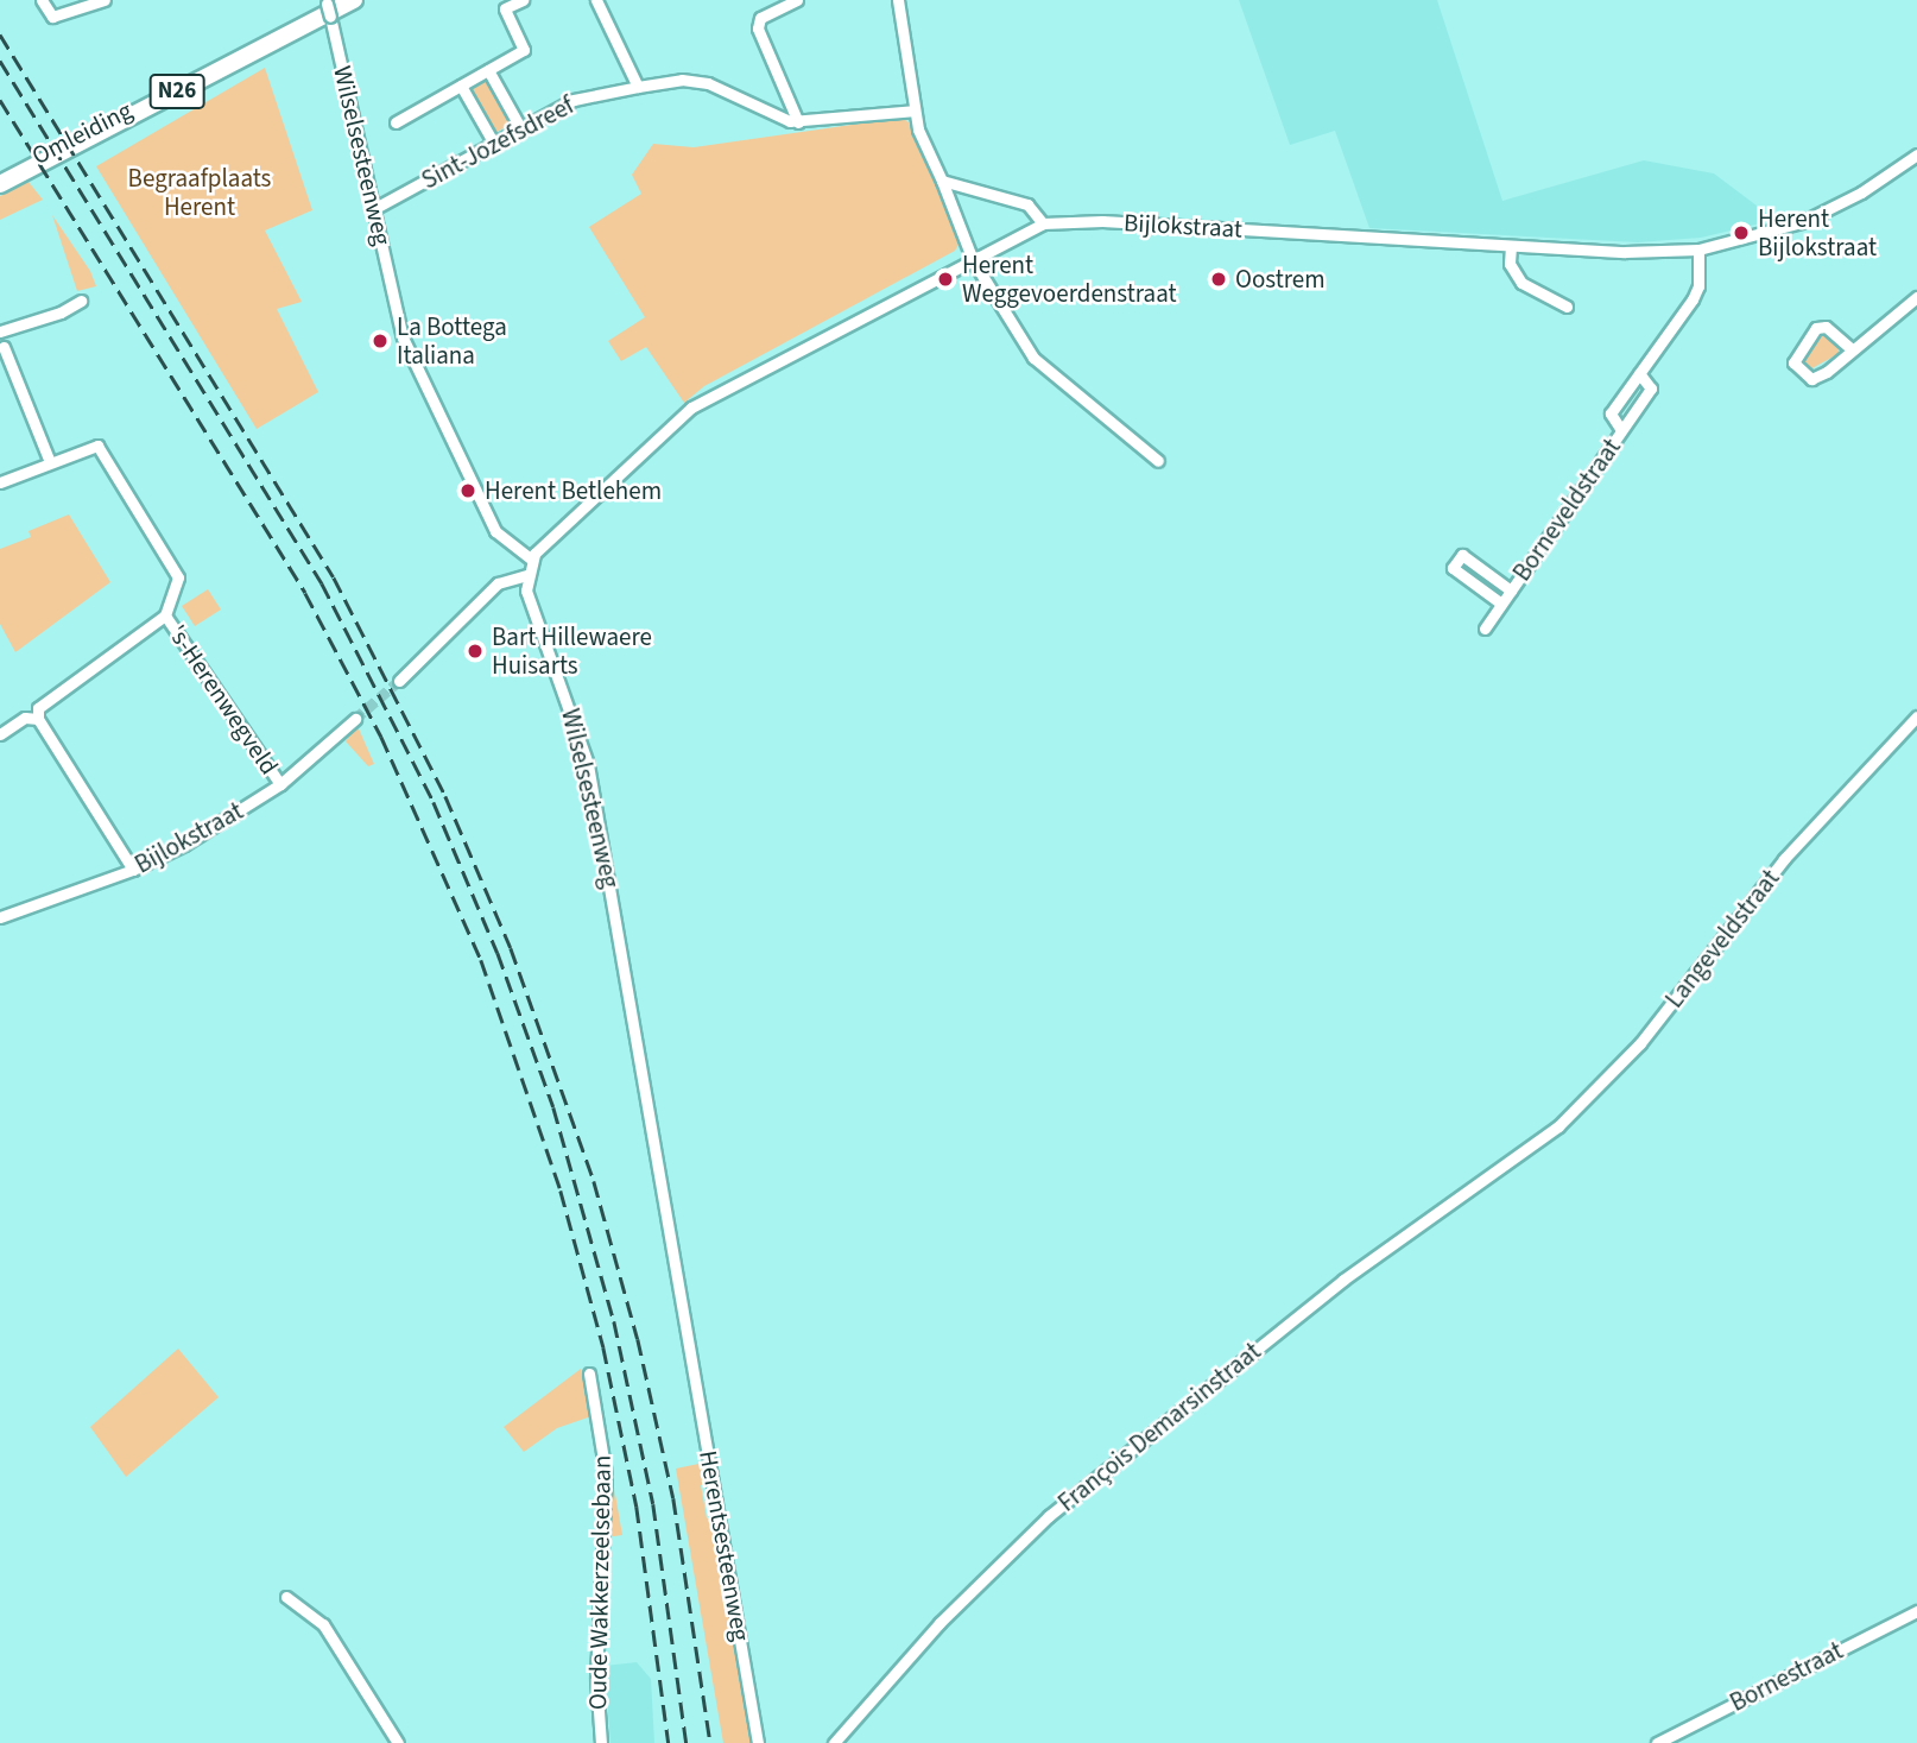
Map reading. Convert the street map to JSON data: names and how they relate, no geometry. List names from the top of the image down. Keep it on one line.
{"streets":{"main road":["N26","Omleiding"],"street":["Sint-Jozefsdreef","Wilselsesteenweg","Bijlokstraat","Borneveldstraat","'s-Herenwegveld","Langeveldstraat","François Demarsinstraat","Herentsesteenweg","Oude Wakkerzeelsebaan","Bornestraat"]},"crossings":[["Omleiding","Wilselsesteenweg"],["Sint-Jozefsdreef","Wilselsesteenweg"],["Wilselsesteenweg","Bijlokstraat"],["Wilselsesteenweg","Herentsesteenweg"],["Bijlokstraat","Borneveldstraat"],["Bijlokstraat","'s-Herenwegveld"],["Langeveldstraat","François Demarsinstraat"]],"parks":["Begraafplaats Herent"],"places":["Herent Bijlokstraat","Herent Weggevoerdenstraat","Oostrem","La Bottega Italiana","Herent Betlehem","Bart Hillewaere Huisarts"]}
